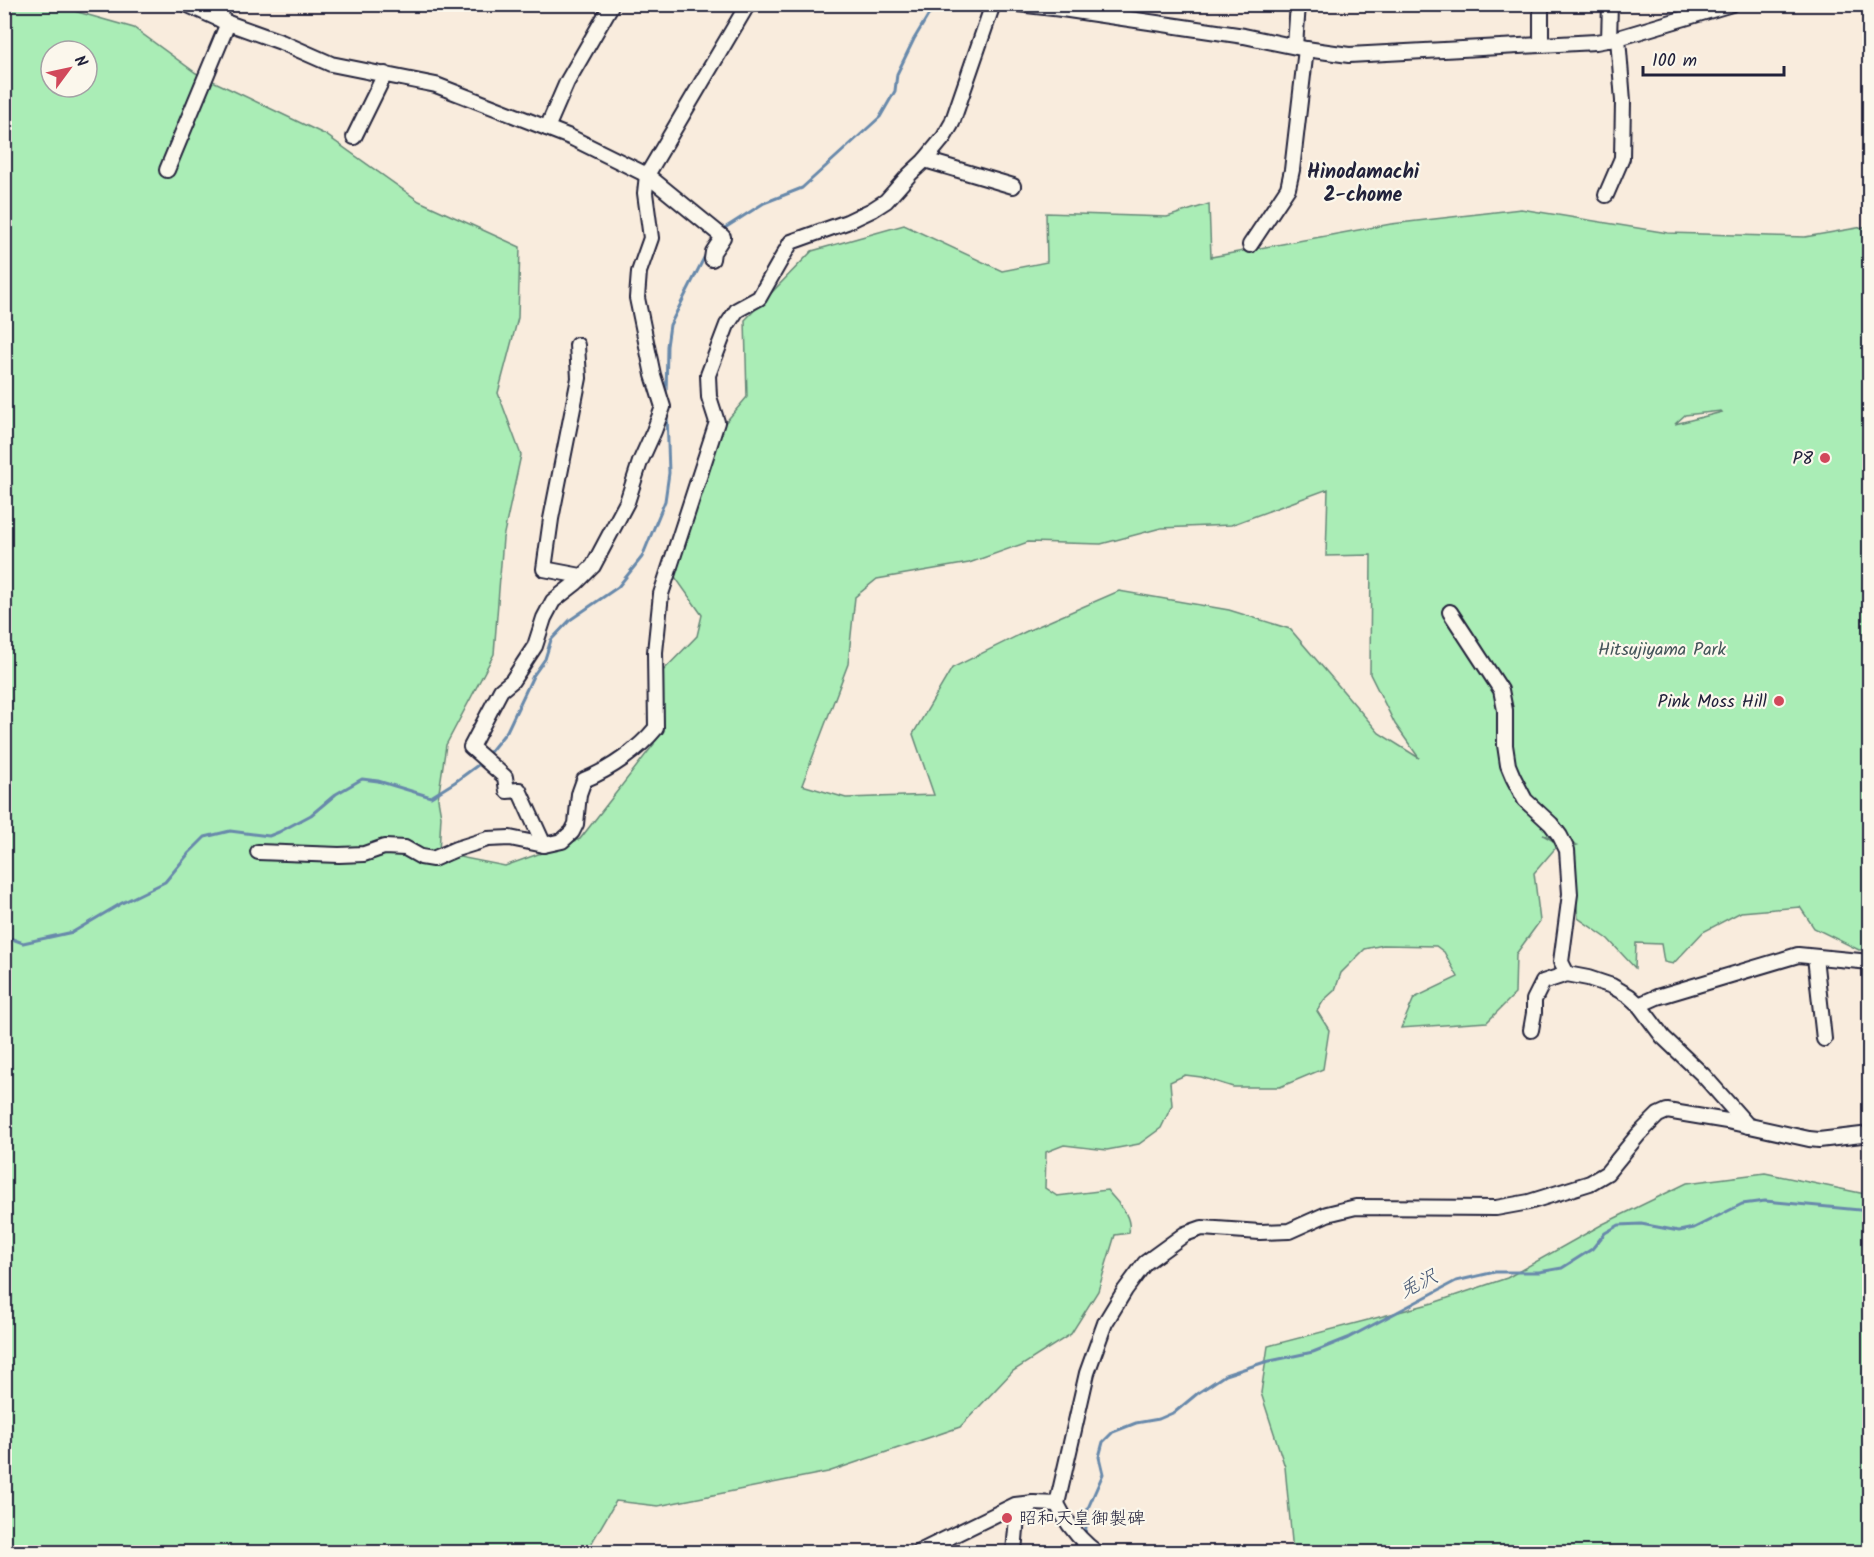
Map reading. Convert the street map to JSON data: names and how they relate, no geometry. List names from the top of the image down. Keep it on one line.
{"districts":["Hinodamachi 2-chome"],"water":["兎沢"],"parks":["Hitsujiyama Park"],"places":["P8","Pink Moss Hill","昭和天皇御製碑"],"scale_bar":"100 m","north":"top right"}
